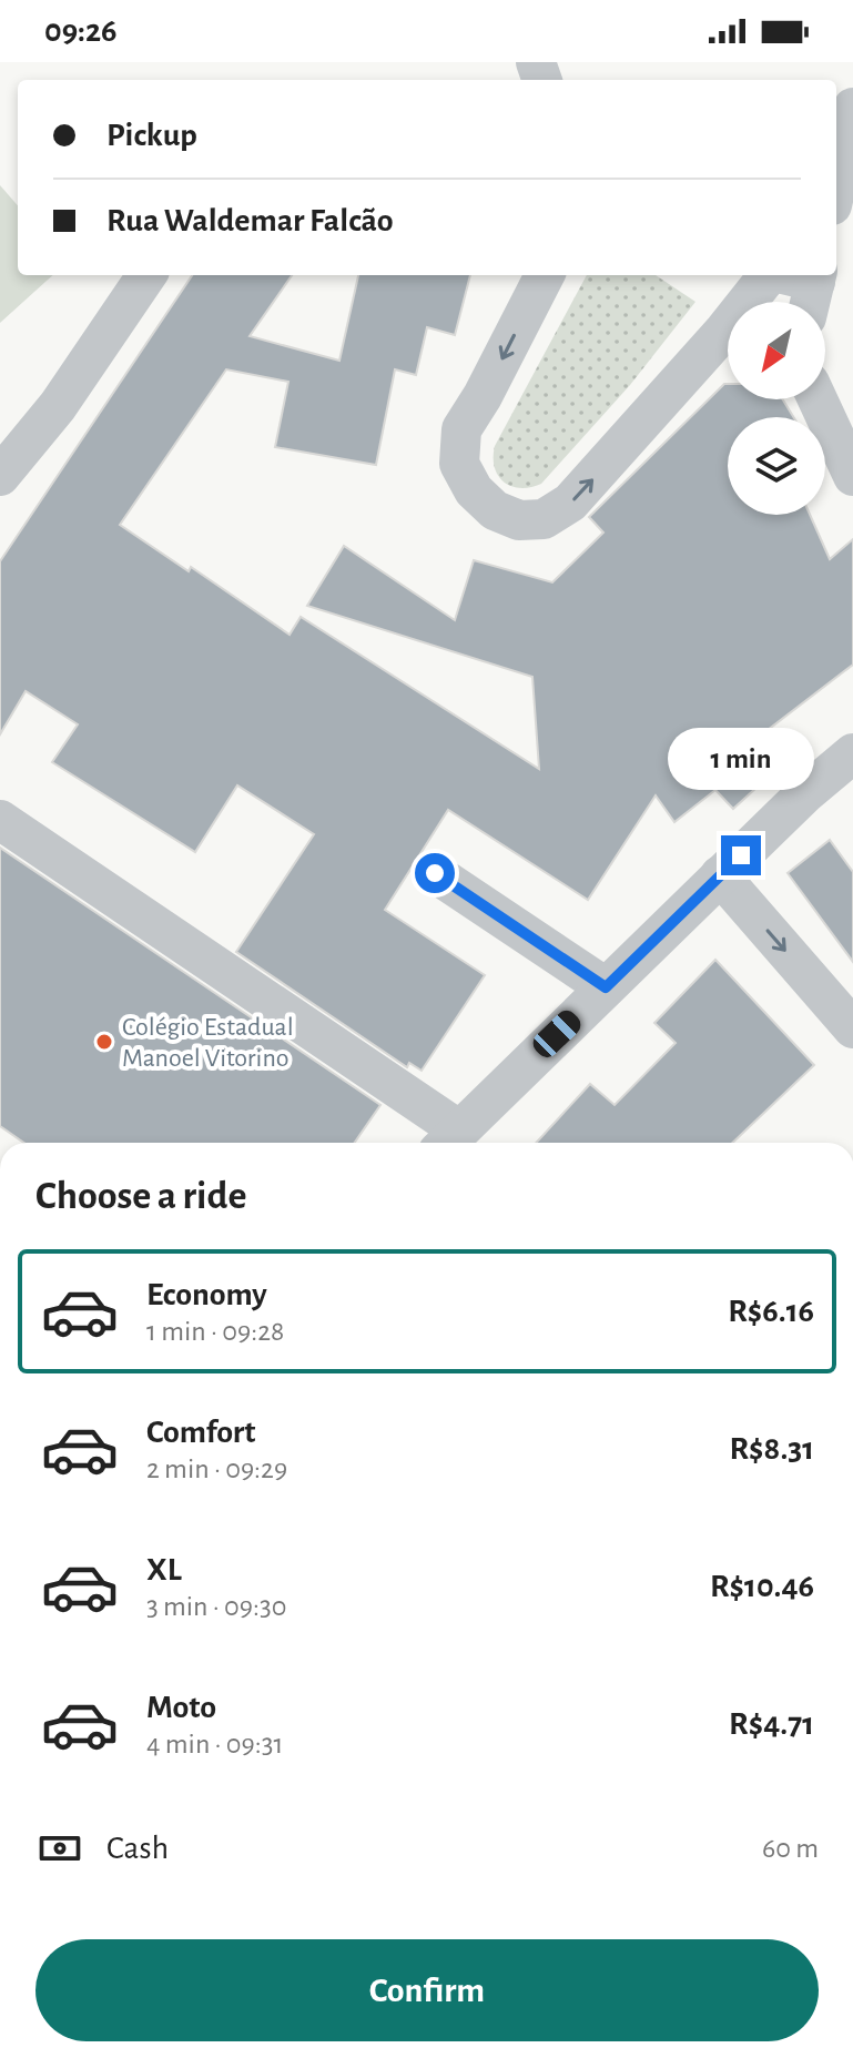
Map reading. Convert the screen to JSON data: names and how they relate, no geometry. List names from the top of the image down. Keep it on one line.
{"places":["Colégio Estadual Manoel Vitorino"],"north":"bottom left","page":{"status":"09:26","banner":["Pickup","Rua Waldemar Falcão"],"bubble":"1 min","heading":"Choose a ride","list":[{"name":"Economy","note":"1 min · 09:28","value":"R$6.16"},{"name":"Comfort","note":"2 min · 09:29","value":"R$8.31"},{"name":"XL","note":"3 min · 09:30","value":"R$10.46"},{"name":"Moto","note":"4 min · 09:31","value":"R$4.71"}],"pay":["Cash","60 m"],"buttons":"Confirm"}}
